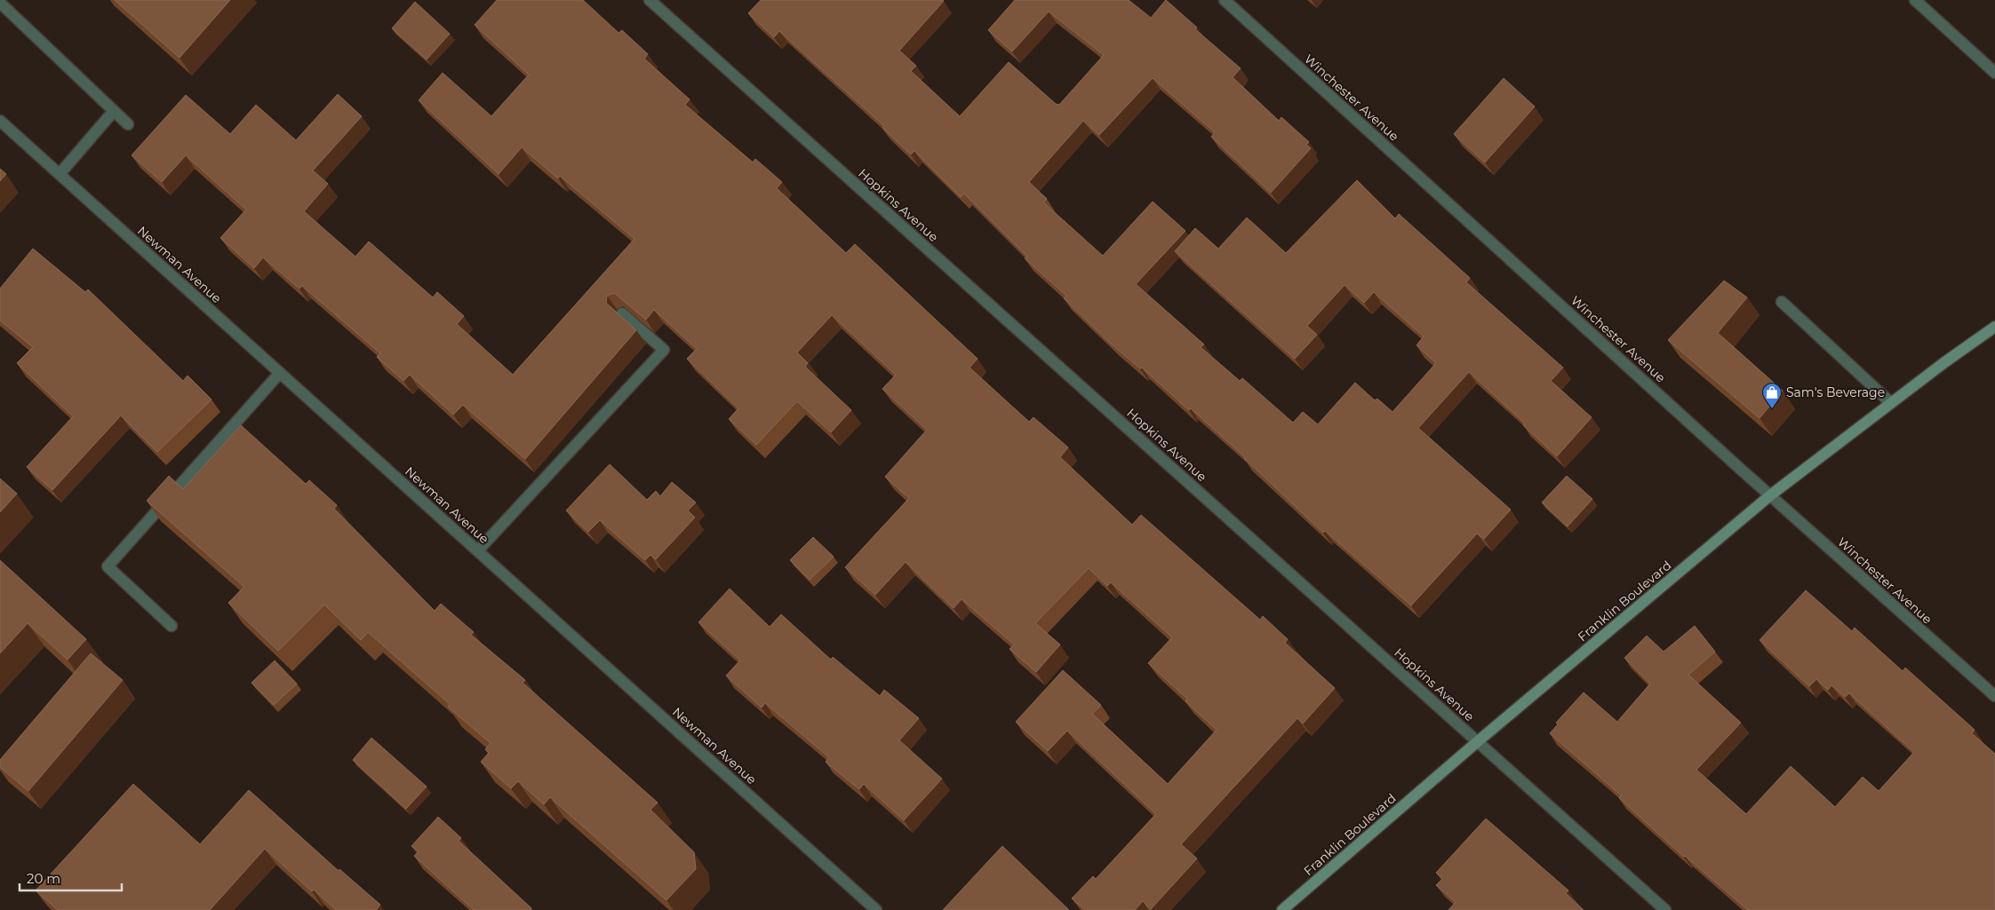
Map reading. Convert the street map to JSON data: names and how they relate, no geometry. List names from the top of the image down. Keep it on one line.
{"streets":{"street":["Winchester Avenue","Hopkins Avenue","Newman Avenue","Franklin Boulevard"]},"crossings":[["Winchester Avenue","Franklin Boulevard"],["Hopkins Avenue","Franklin Boulevard"]],"places":{"shop":["Sam's Beverage"]},"scale_bar":"20 m"}
